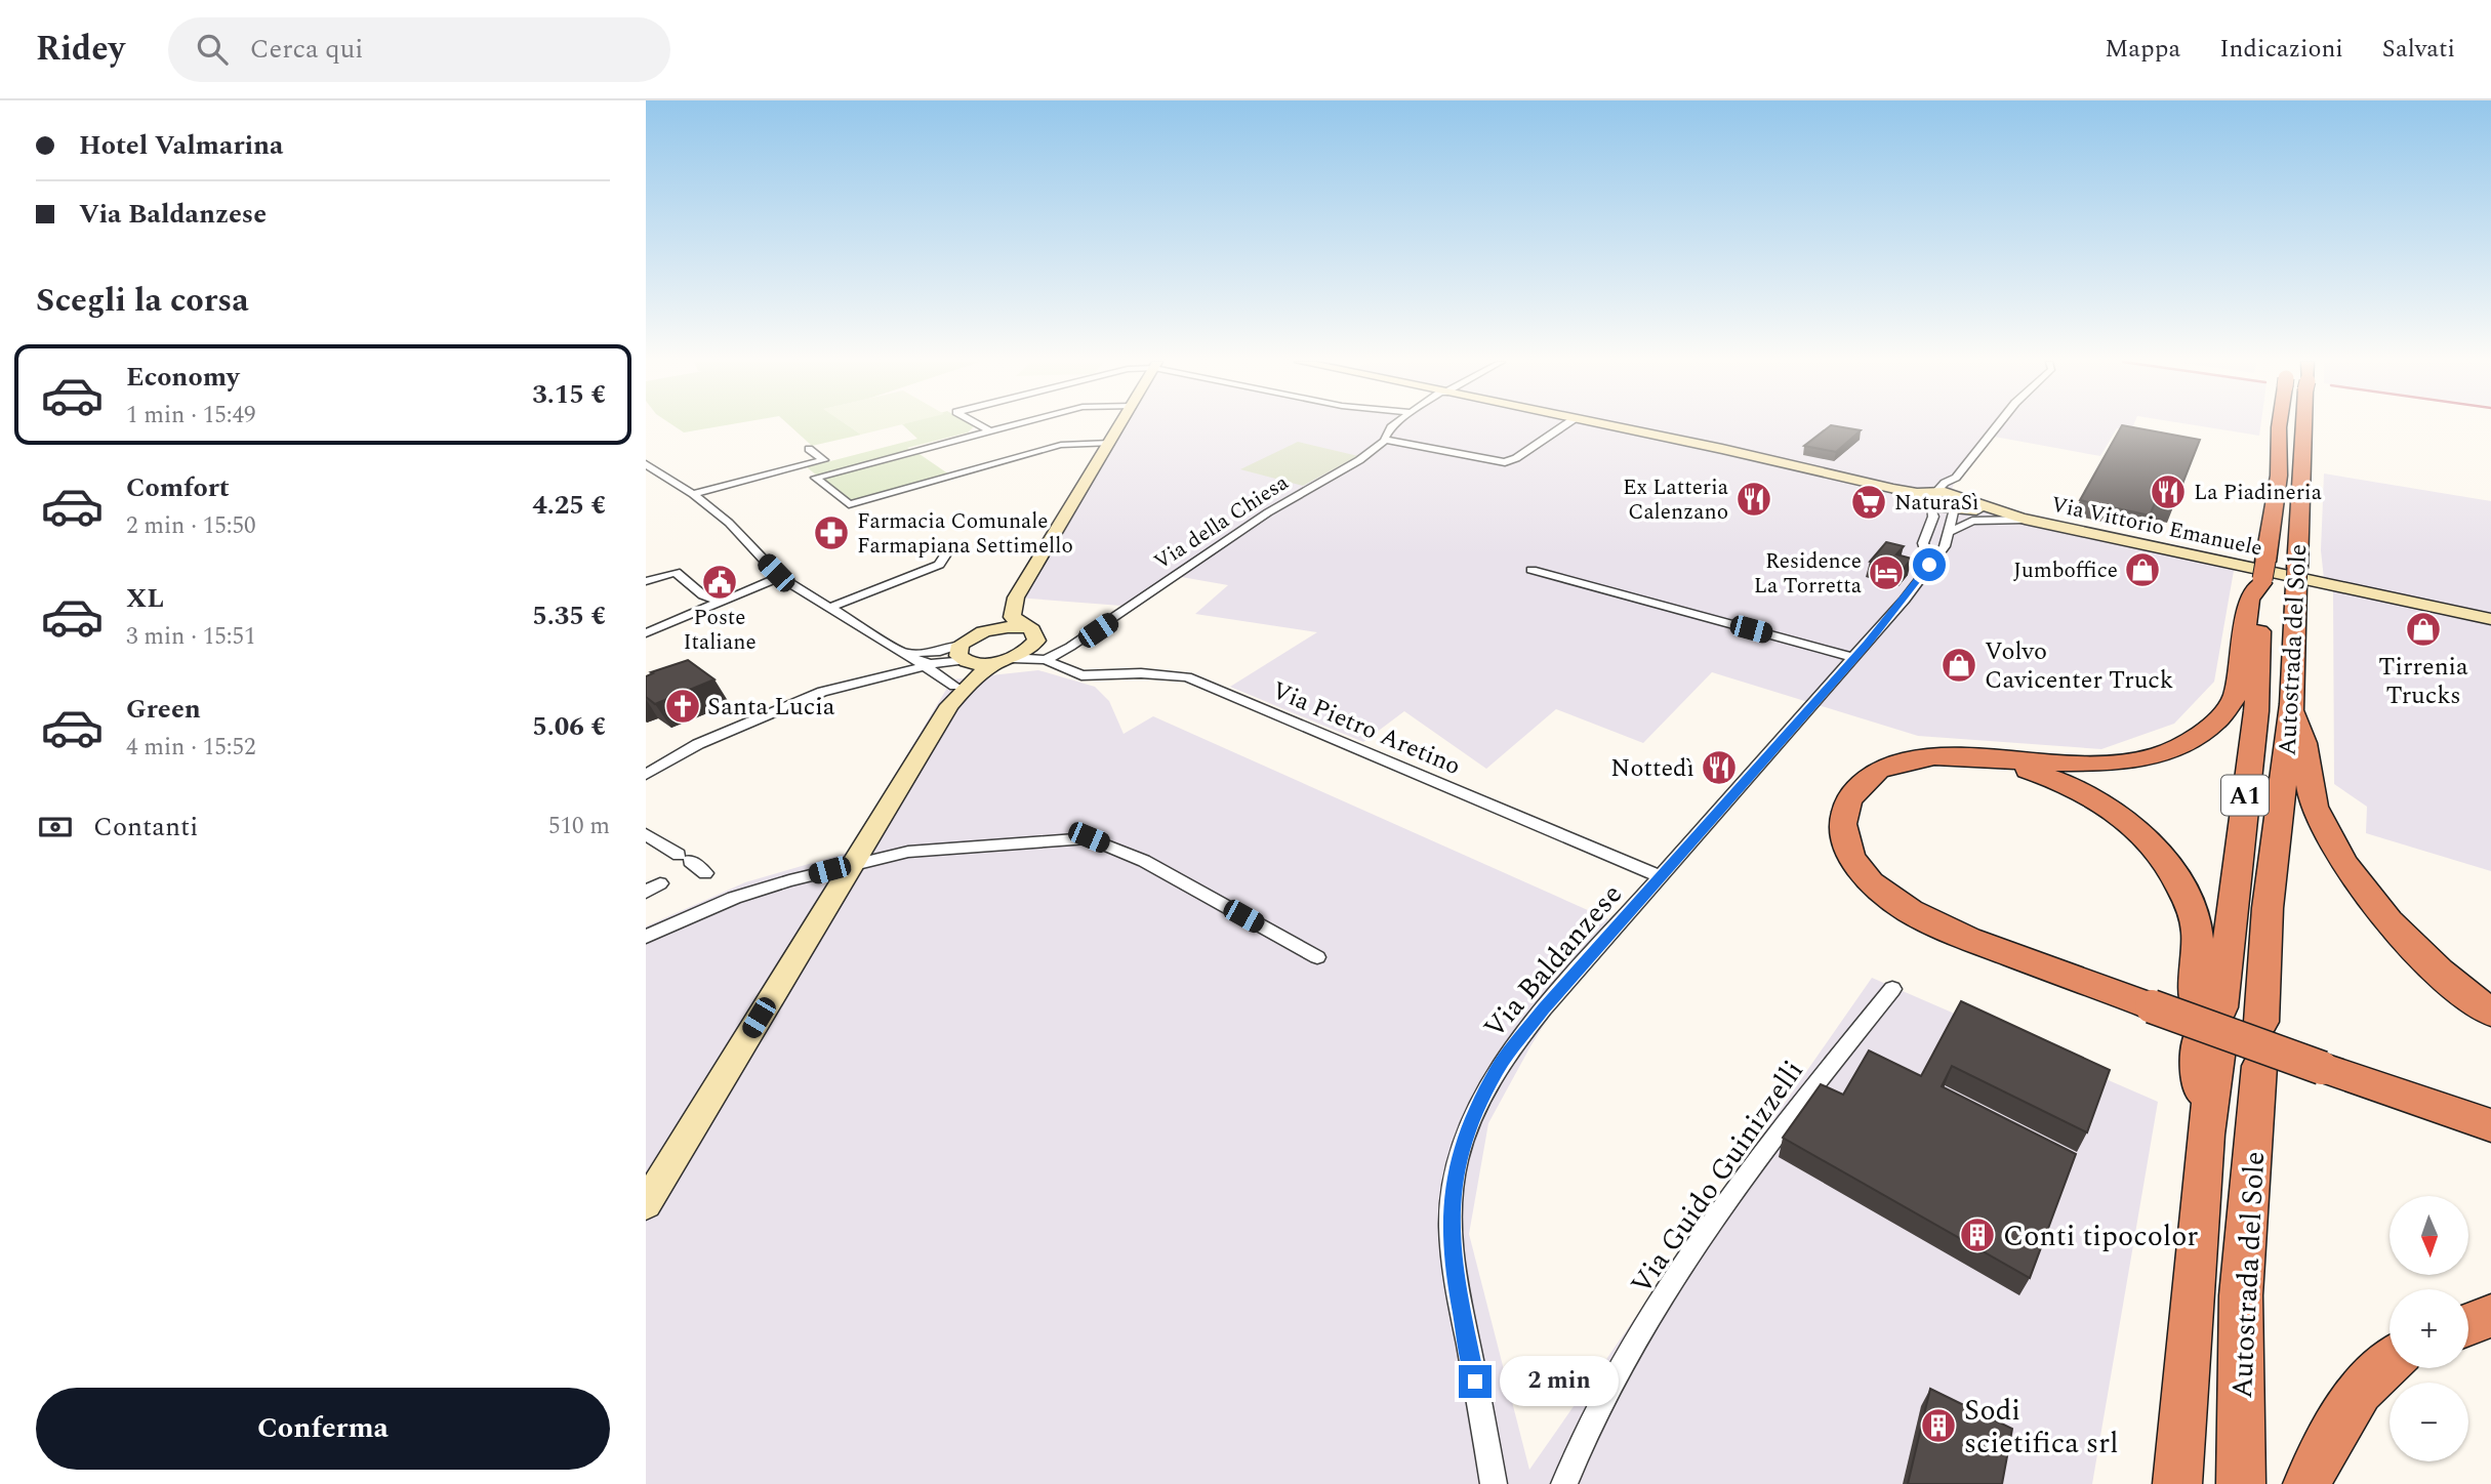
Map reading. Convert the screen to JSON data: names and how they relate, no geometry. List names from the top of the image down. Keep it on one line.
{"streets":{"highway":["Autostrada del Sole","A1"],"main road":["Via Vittorio Emanuele"],"street":["Via della Chiesa","Via Pietro Aretino","Via Baldanzese","Via Guido Guinizzelli"]},"crossings":[["Via della Chiesa","Via Pietro Aretino"],["Via Vittorio Emanuele","Via Baldanzese"],["Via Pietro Aretino","Via Baldanzese"]],"places":{"restaurant":["La Piadineria","Ex Latteria Calenzano","Nottedì"],"supermarket":["NaturaSì"],"pharmacy":["Farmacia Comunale Farmapiana Settimello"],"shop":["Jumboffice","Tirrenia Trucks","Volvo Cavicenter Truck"],"hotel":["Residence La Torretta"],"public building":["Poste Italiane"],"church":["Santa Lucia"],"building":["Conti tipocolor","Sodi scietifica srl"]},"north":"bottom","page":{"header":"Ridey","search":"Cerca qui","nav":["Mappa","Indicazioni","Salvati"],"banner":["Hotel Valmarina","Via Baldanzese"],"heading":"Scegli la corsa","list":[{"name":"Economy","note":"1 min · 15:49","value":"3.15 €"},{"name":"Comfort","note":"2 min · 15:50","value":"4.25 €"},{"name":"XL","note":"3 min · 15:51","value":"5.35 €"},{"name":"Green","note":"4 min · 15:52","value":"5.06 €"}],"pay":["Contanti","510 m"],"map_buttons":["+","−"],"bubble":"2 min","buttons":"Conferma"}}
